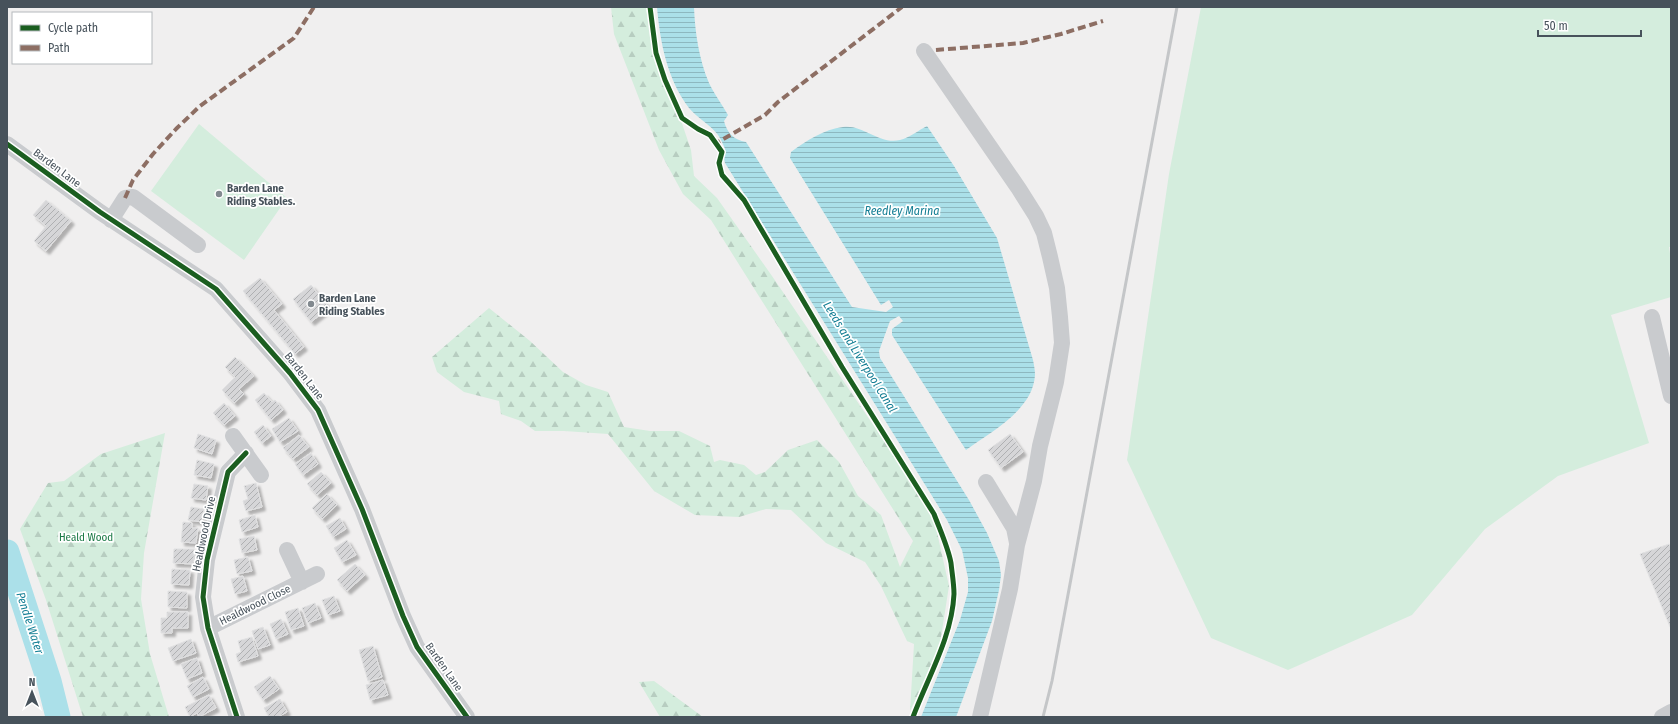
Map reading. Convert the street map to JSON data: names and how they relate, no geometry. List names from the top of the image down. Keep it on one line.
{"streets":{"street":["Barden Lane","Healdwood Drive","Healdwood Close"]},"crossings":[["Healdwood Drive","Healdwood Close"]],"water":["Reedley Marina","Leeds and Liverpool Canal","Pendle Water"],"parks":["Heald Wood"],"places":["Barden Lane Riding Stables.","Barden Lane Riding Stables"],"legend":["Cycle path","Path"],"scale_bar":"50 m","north":"top"}
